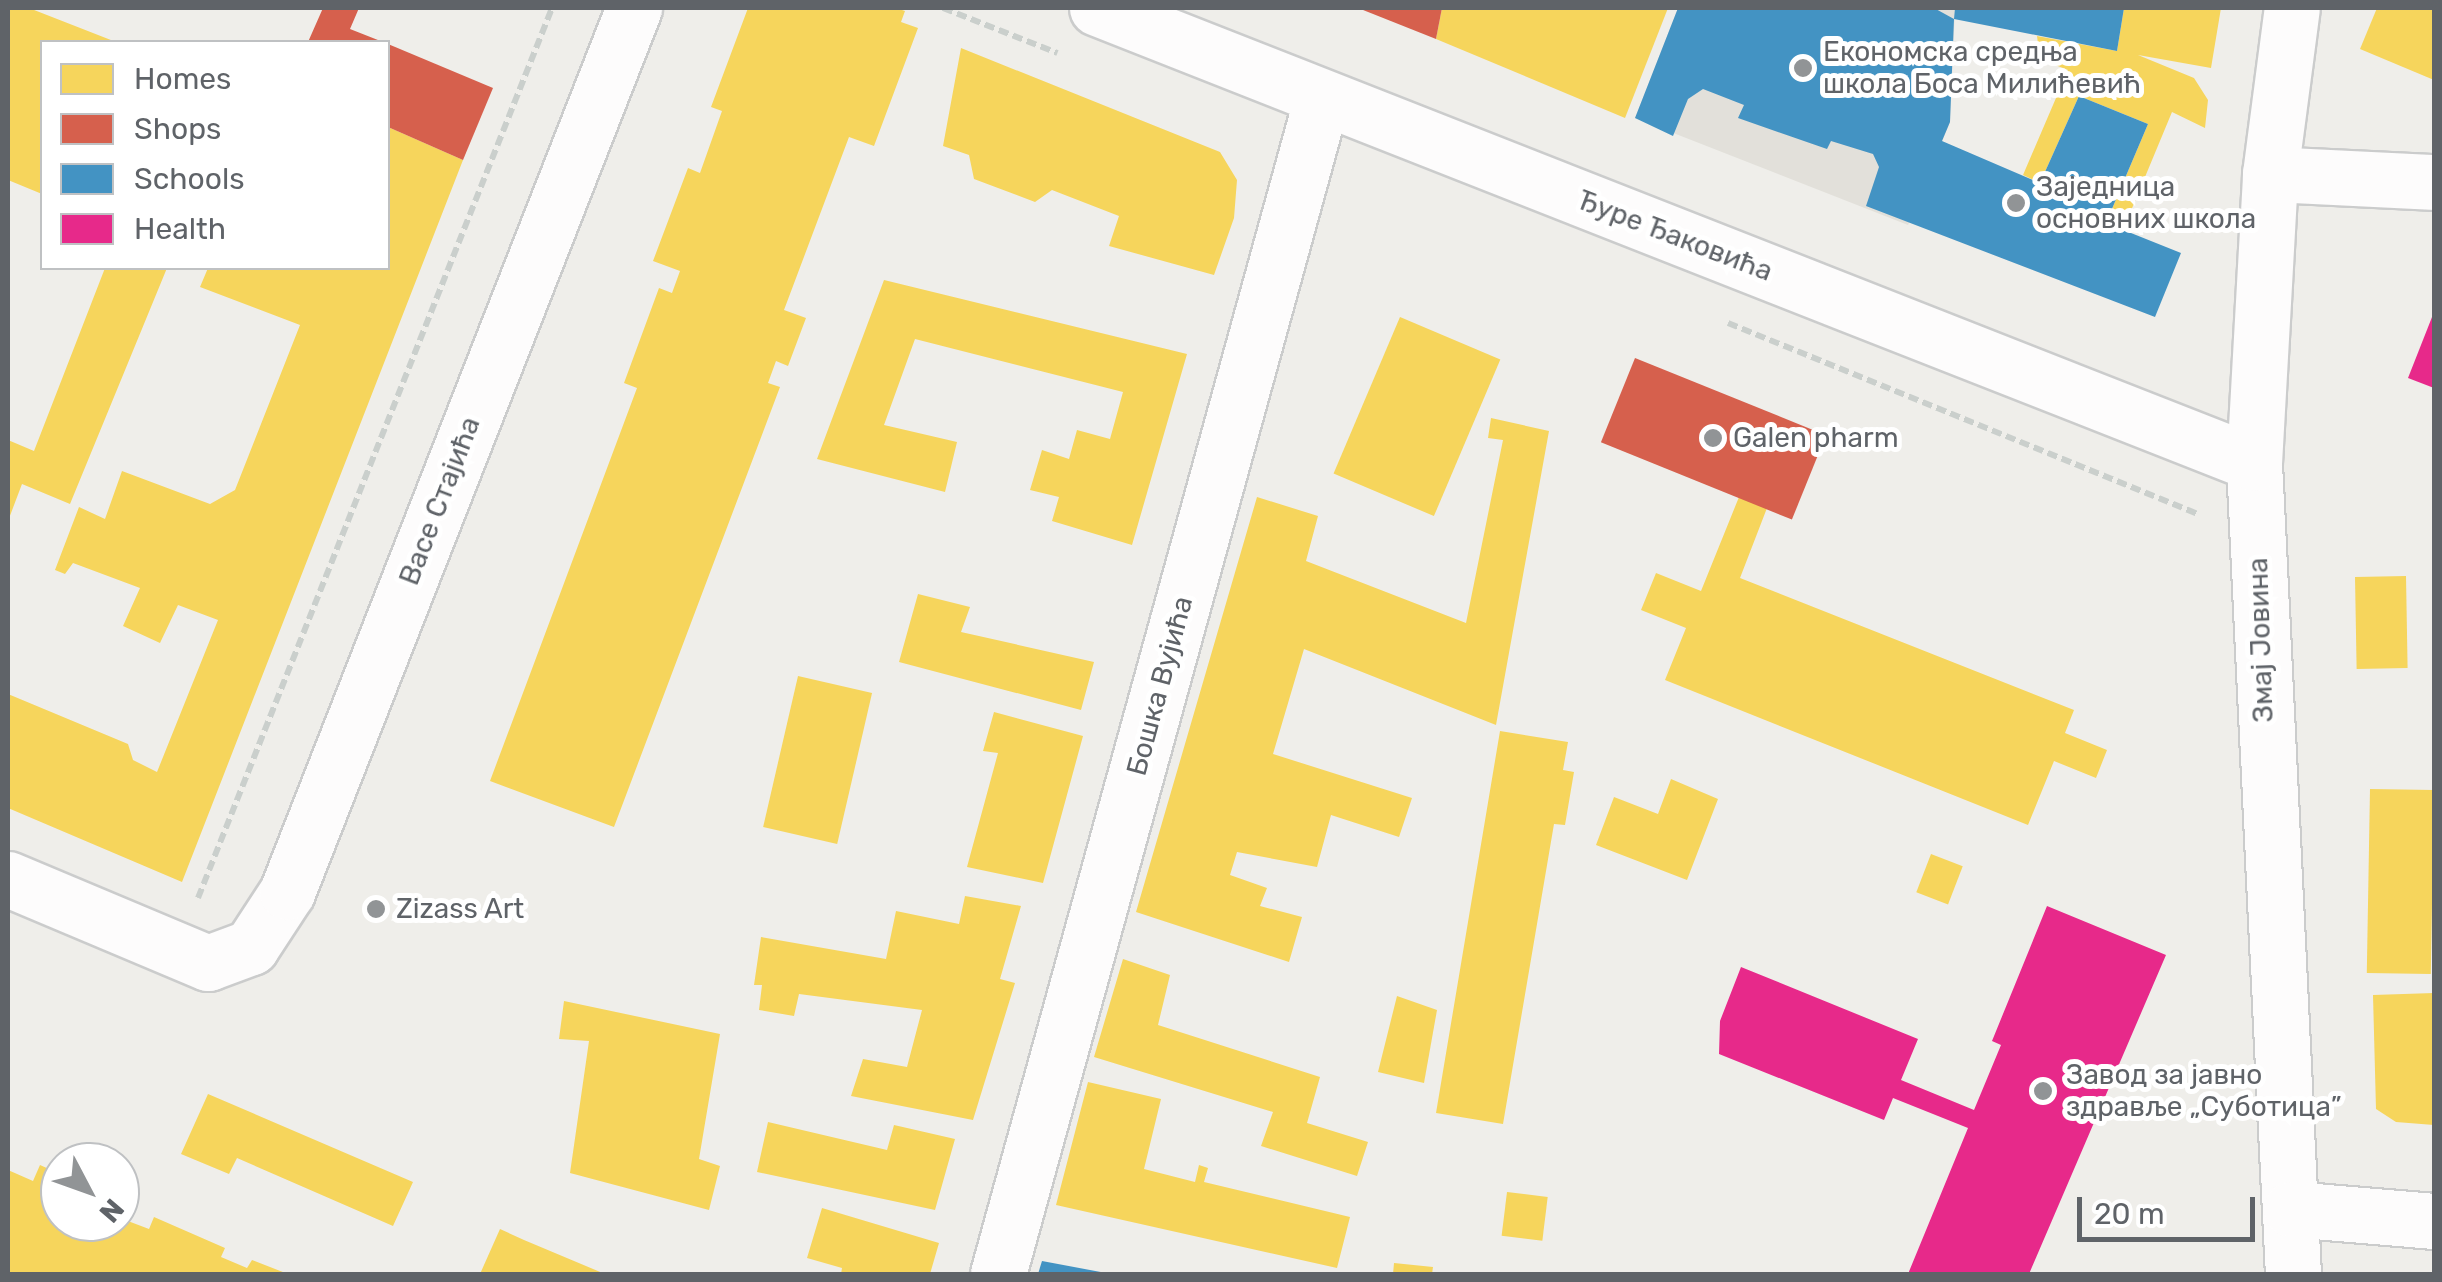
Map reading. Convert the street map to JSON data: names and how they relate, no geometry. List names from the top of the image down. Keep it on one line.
{"streets":{"street":["Ђуре Ђаковића","Васе Стајића","Змај Јовина","Бошка Вујића"]},"crossings":[["Ђуре Ђаковића","Змај Јовина"],["Ђуре Ђаковића","Бошка Вујића"]],"places":["Економска средња школа Боса Милићевић","Заједница основних школа","Galen pharm","Zizass Art","Завод за јавно здравље „Суботица”"],"legend":["Homes","Shops","Schools","Health"],"scale_bar":"20 m","north":"bottom right"}
